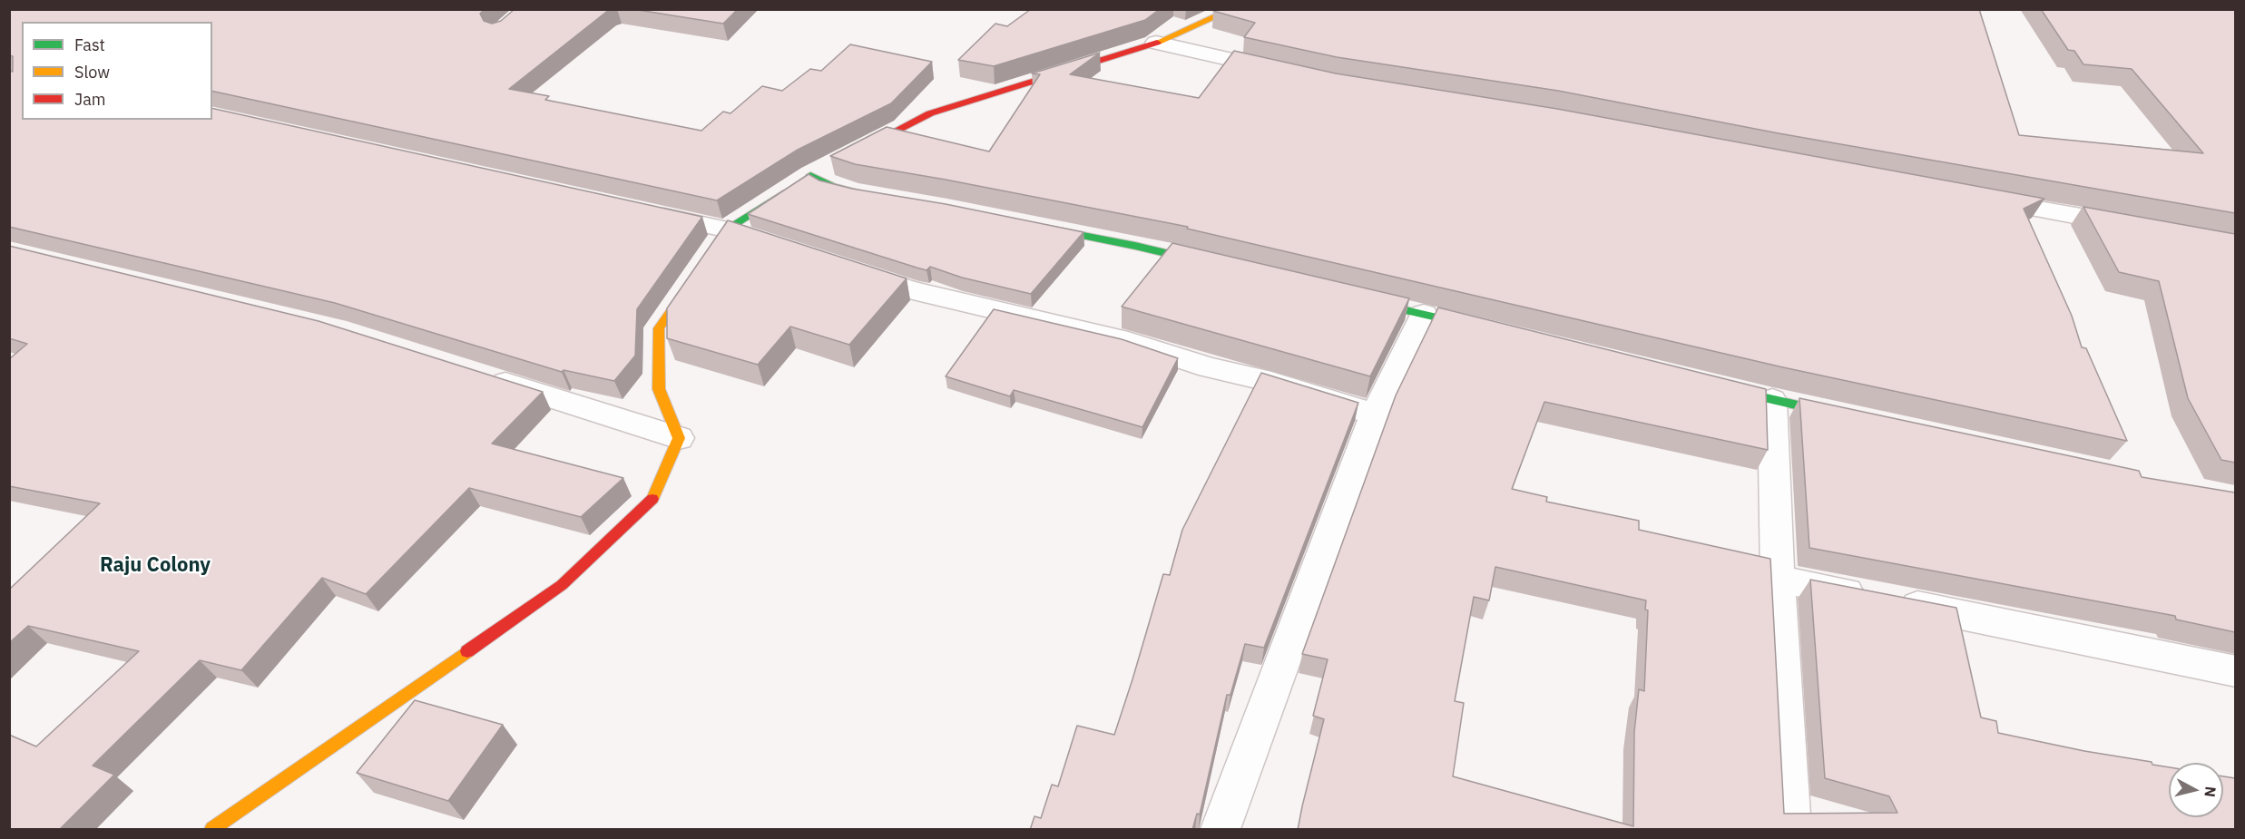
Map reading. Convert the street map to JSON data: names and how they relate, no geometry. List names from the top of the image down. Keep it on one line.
{"districts":["Raju Colony"],"legend":["Fast","Slow","Jam"],"north":"right"}
